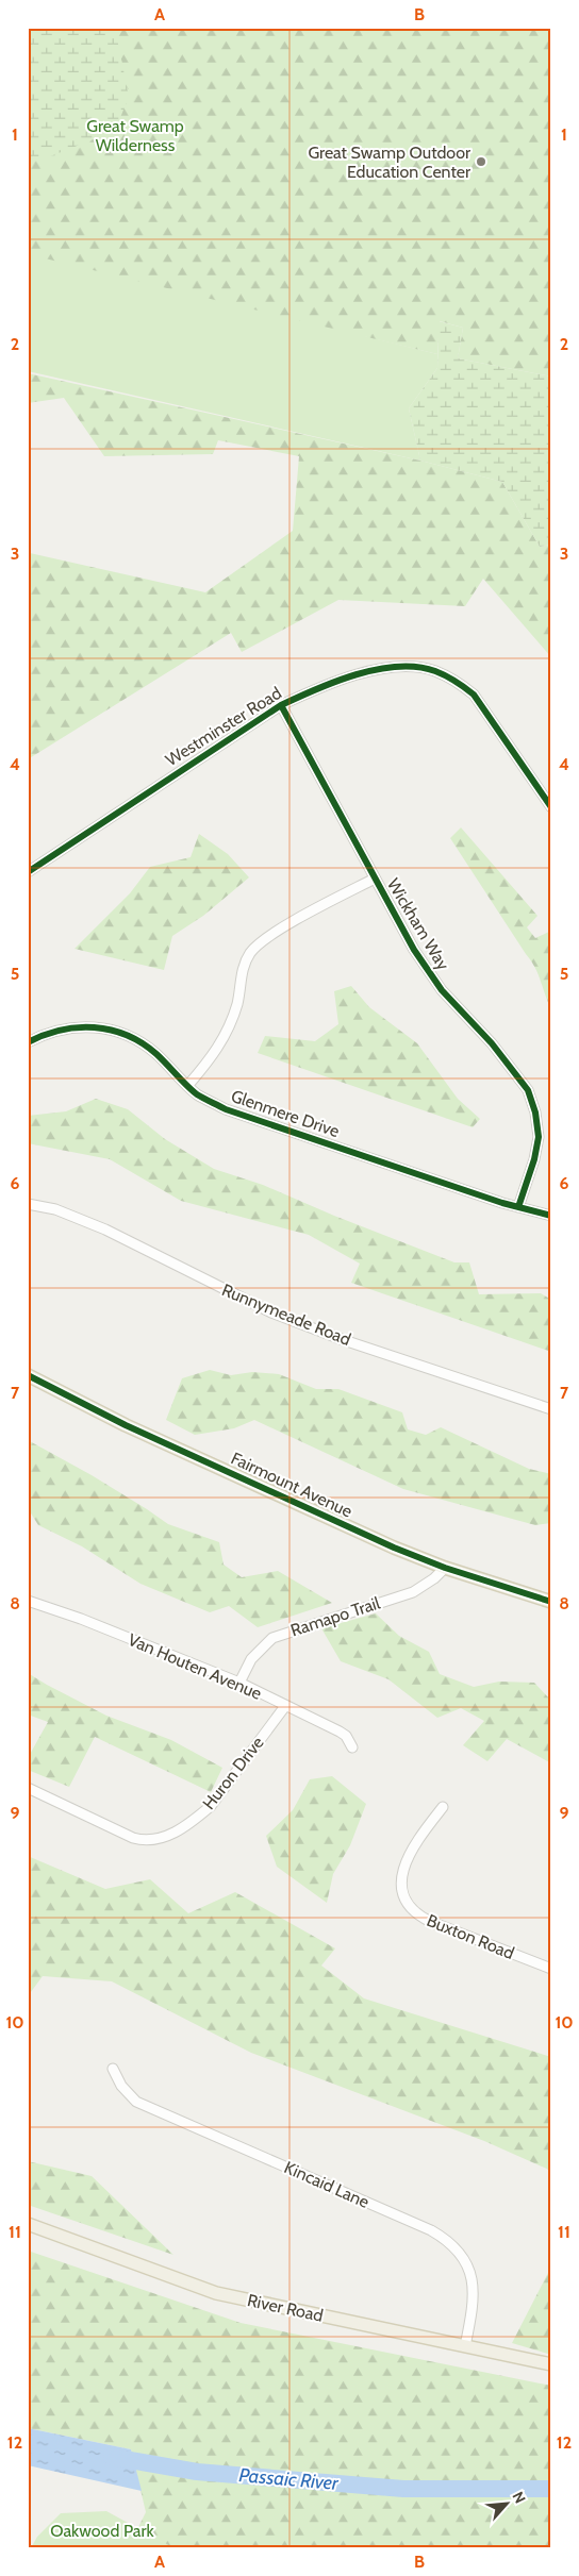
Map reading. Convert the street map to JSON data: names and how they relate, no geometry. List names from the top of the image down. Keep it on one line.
{"streets":{"main road":["Fairmount Avenue","River Road"],"street":["Westminster Road","Wickham Way","Glenmere Drive","Runnymeade Road","Ramapo Trail","Van Houten Avenue","Huron Drive","Buxton Road","Kincaid Lane"]},"crossings":[["Westminster Road","Wickham Way"],["Wickham Way","Glenmere Drive"],["Fairmount Avenue","Ramapo Trail"],["Ramapo Trail","Van Houten Avenue"],["Van Houten Avenue","Huron Drive"],["Kincaid Lane","River Road"]],"water":["Passaic River"],"parks":["Great Swamp Wilderness","Oakwood Park"],"places":["Great Swamp Outdoor Education Center"],"north":"top right","grid":{"columns":["A","B"],"rows":["1","2","3","4","5","6","7","8","9","10","11","12"]}}
